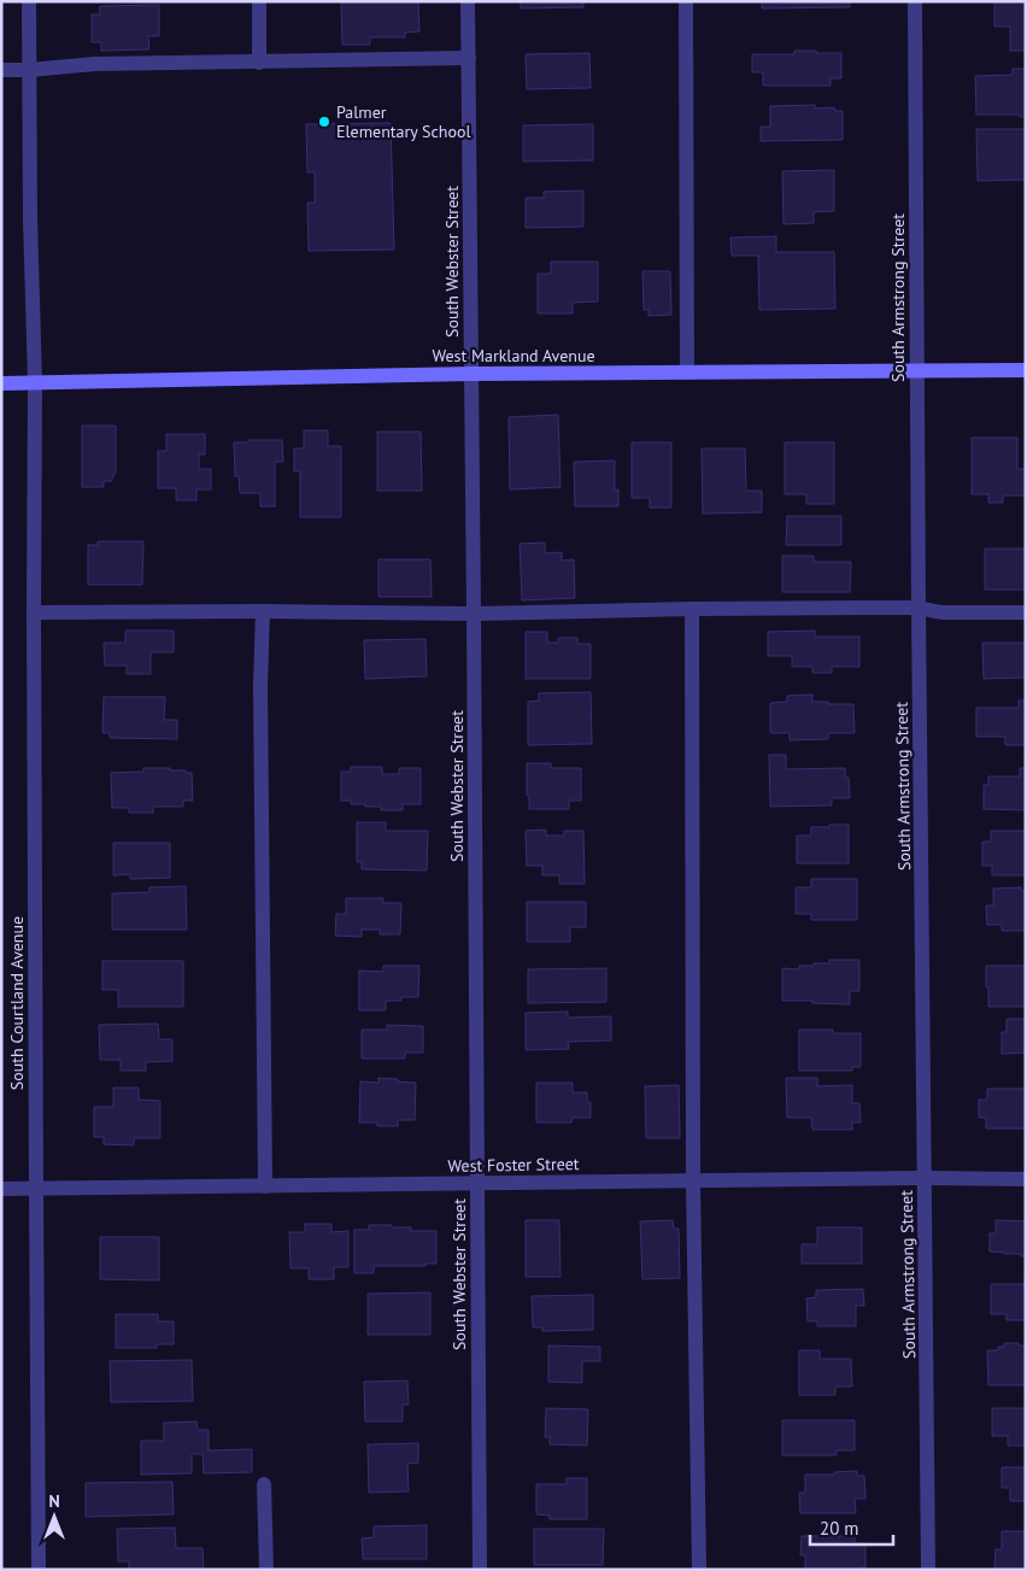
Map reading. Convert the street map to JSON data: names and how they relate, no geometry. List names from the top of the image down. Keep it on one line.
{"streets":{"main road":["West Markland Avenue"],"street":["South Webster Street","South Armstrong Street","South Courtland Avenue","West Foster Street"]},"crossings":[["South Webster Street","West Markland Avenue"],["South Webster Street","West Foster Street"],["South Armstrong Street","West Markland Avenue"],["South Armstrong Street","West Foster Street"],["West Markland Avenue","South Courtland Avenue"],["South Courtland Avenue","West Foster Street"]],"places":["Palmer Elementary School"],"scale_bar":"20 m","north":"top"}
